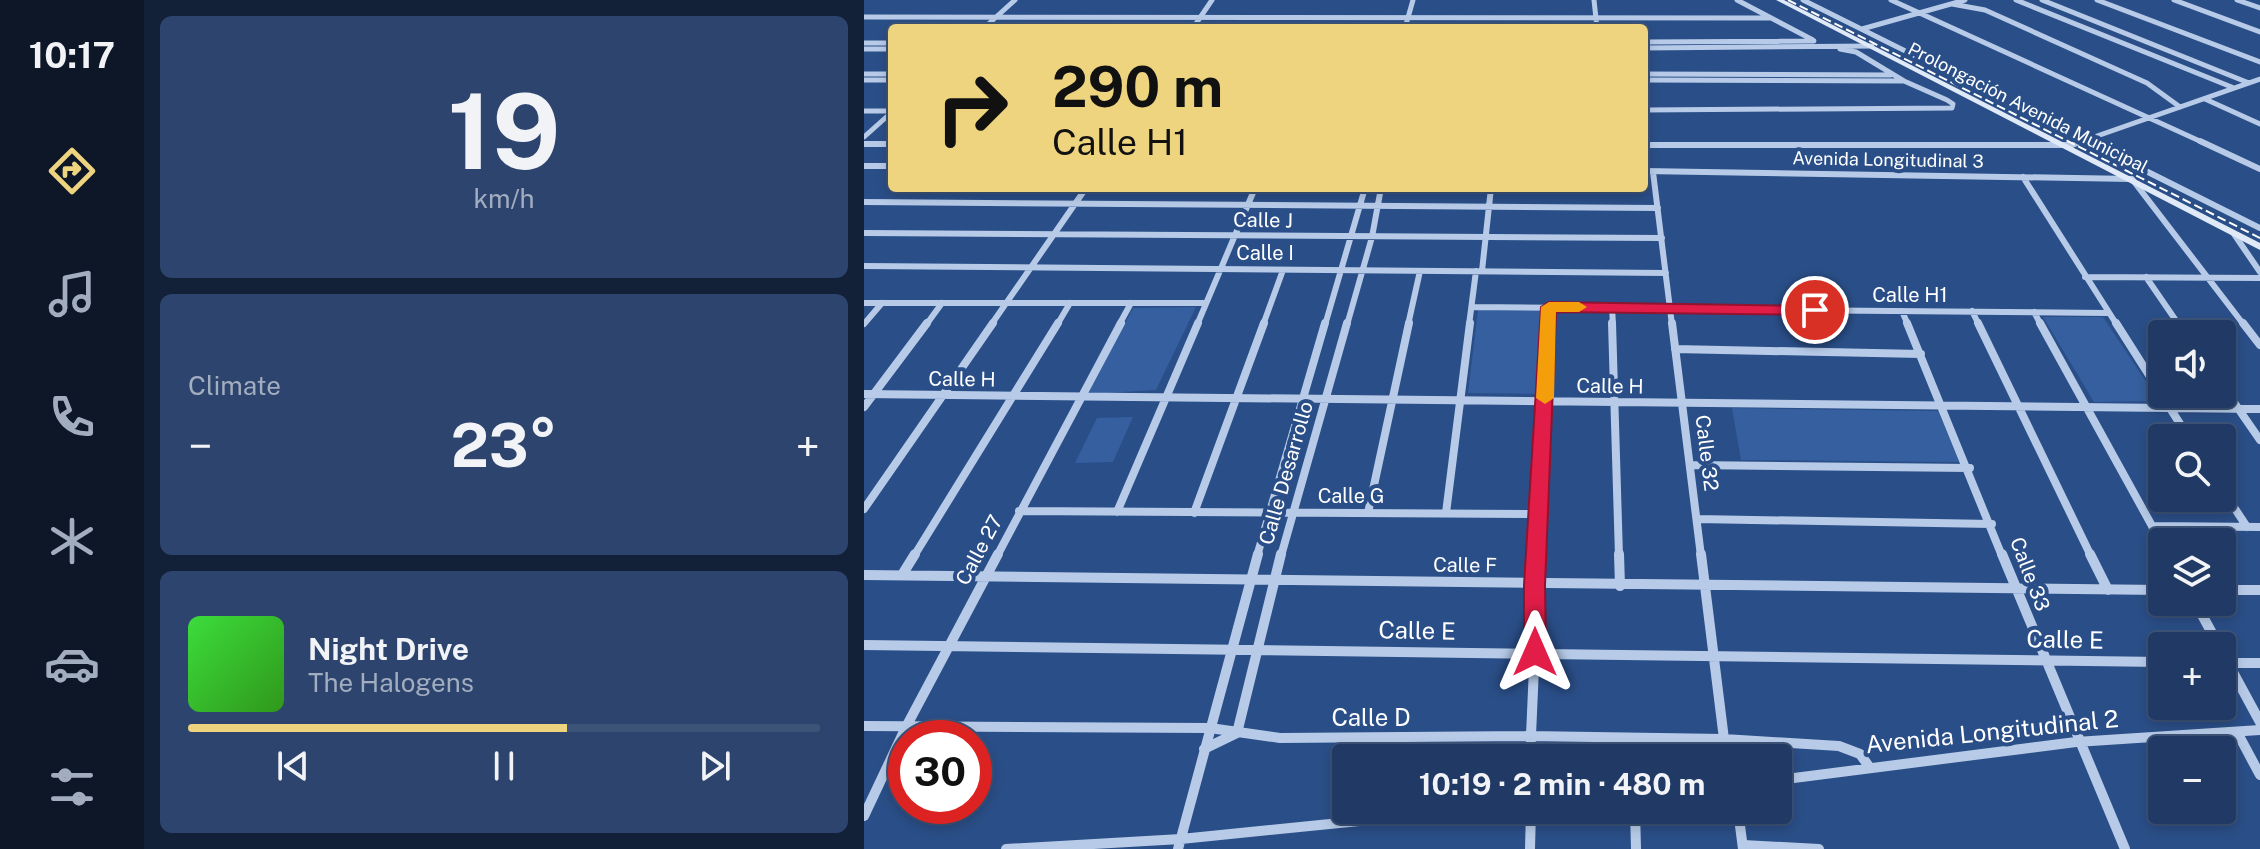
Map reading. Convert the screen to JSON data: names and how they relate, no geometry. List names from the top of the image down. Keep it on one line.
{"streets":{"main road":["Prolongación Avenida Municipal"],"street":["Avenida Longitudinal 3","Calle J","Calle I","Calle H1","Calle H","Calle 32","Calle Desarrollo","Calle G","Calle 27","Calle F","Calle 33","Calle E","Calle D","Avenida Longitudinal 2"]},"crossings":[["Prolongación Avenida Municipal","Avenida Longitudinal 3"],["Avenida Longitudinal 3","Calle 32"],["Calle J","Calle 32"],["Calle J","Calle Desarrollo"],["Calle I","Calle 32"],["Calle I","Calle Desarrollo"],["Calle H1","Calle 32"],["Calle H1","Calle 33"],["Calle H","Calle 32"],["Calle H","Calle Desarrollo"],["Calle H","Calle 27"],["Calle H","Calle 33"],["Calle 32","Calle F"],["Calle 32","Calle E"],["Calle 32","Calle D"],["Calle Desarrollo","Calle G"],["Calle Desarrollo","Calle F"],["Calle Desarrollo","Calle E"],["Calle Desarrollo","Calle D"],["Calle G","Calle 27"],["Calle 27","Calle F"],["Calle 27","Calle E"],["Calle F","Calle 33"],["Calle 33","Calle E"],["Calle 33","Avenida Longitudinal 2"],["Calle D","Avenida Longitudinal 2"]],"page":{"tabs":"10:17","tile":[["19","km/h"],"Climate"],"turn":["290 m","Calle H1"],"map_buttons":["+","−"],"heat":["−","23°","+"],"song":["Night Drive","The Halogens"],"limit":"30","trip":"10:19 · 2 min · 480 m"}}
